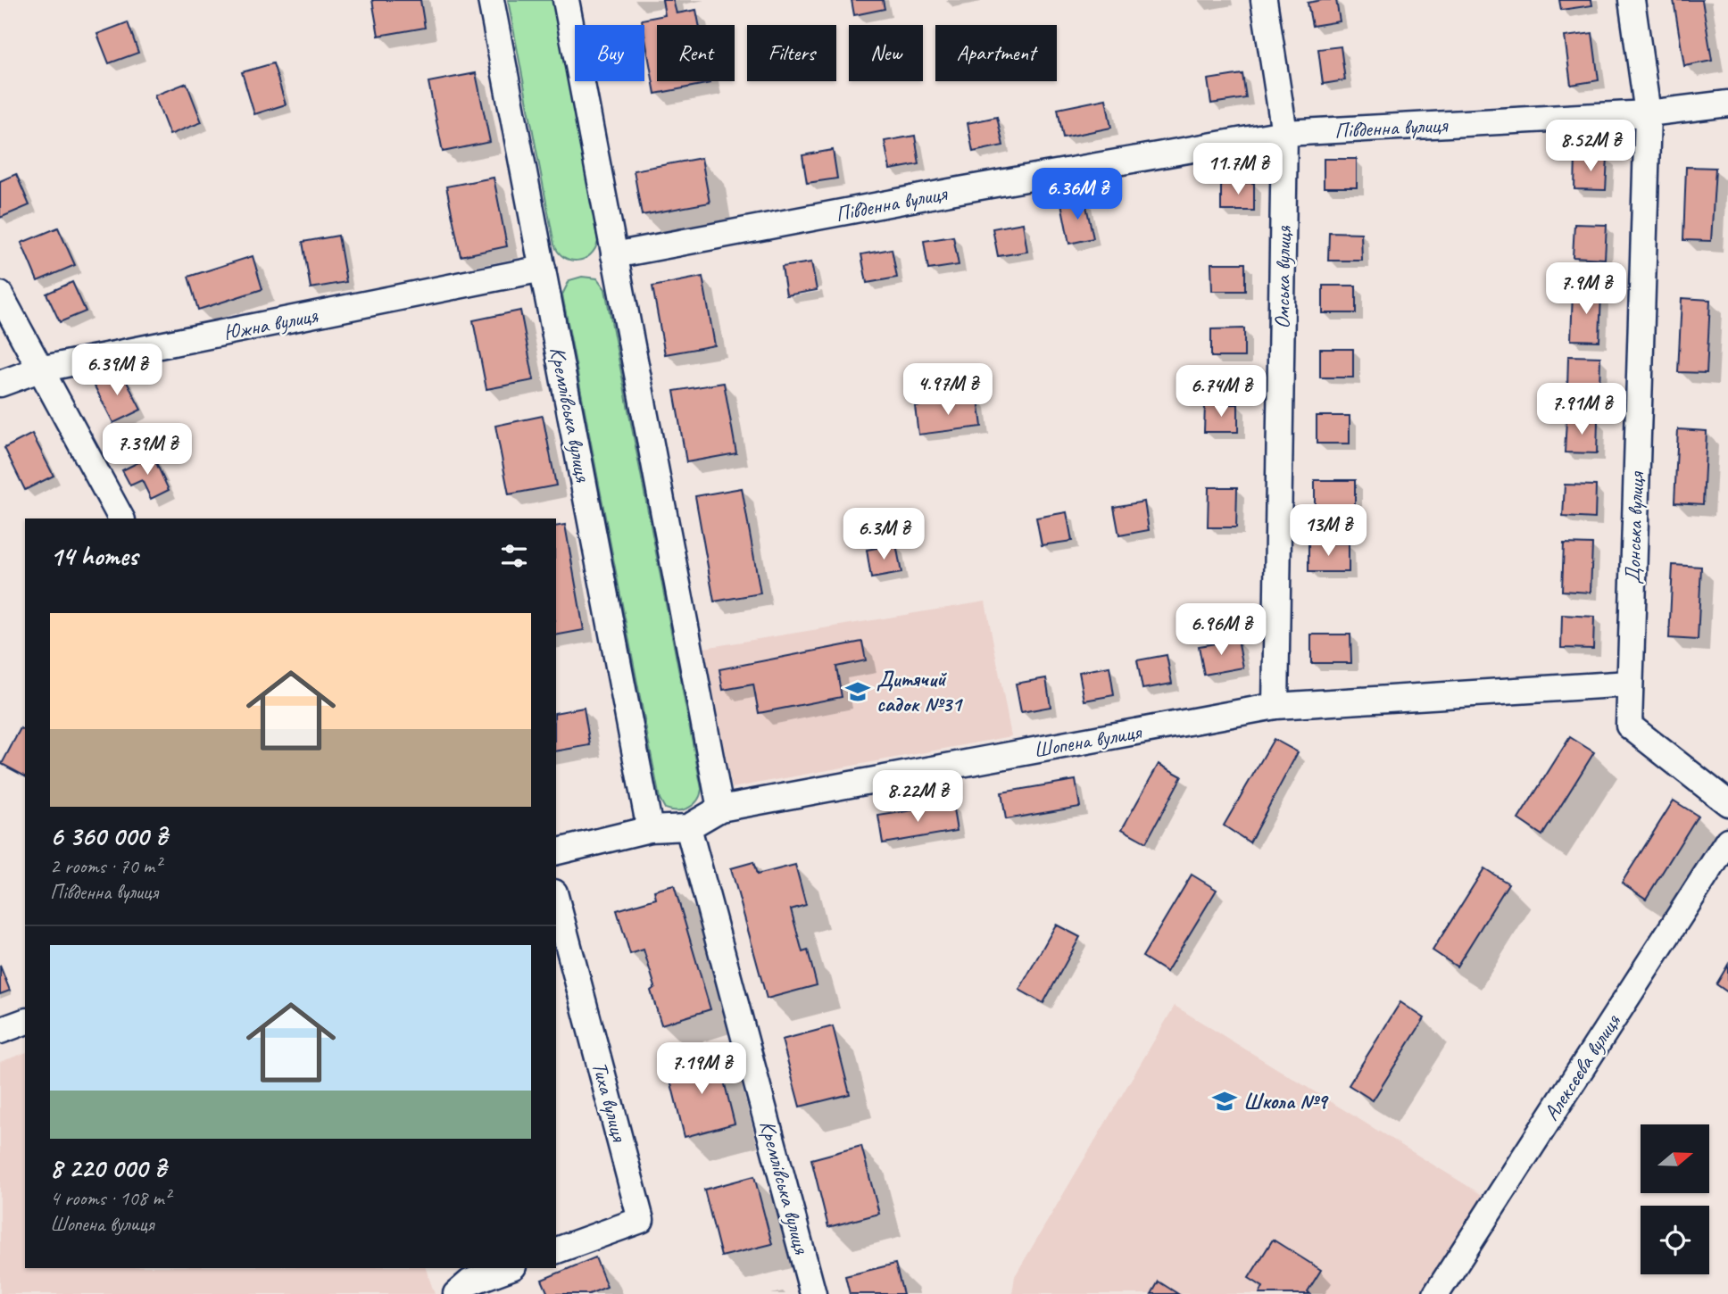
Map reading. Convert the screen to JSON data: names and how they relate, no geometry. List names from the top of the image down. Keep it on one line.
{"streets":{"street":["Південна вулиця","Омська вулиця","Южна вулиця","Кремлівська вулиця","Донська вулиця","Шопена вулиця","Алексєєва вулиця","Тиха вулиця"]},"crossings":[["Південна вулиця","Омська вулиця"],["Південна вулиця","Донська вулиця"],["Омська вулиця","Шопена вулиця"],["Южна вулиця","Кремлівська вулиця"],["Кремлівська вулиця","Шопена вулиця"],["Донська вулиця","Шопена вулиця"]],"places":{"school or university":["Дитячий садок №31","Школа №9"]},"north":"right","page":{"chip":["Buy","Rent","Filters","New","Apartment"],"price":["8.52M ₴","11.7M ₴","6.36M ₴","7.9M ₴","6.39M ₴","4.97M ₴","6.74M ₴","7.91M ₴","7.39M ₴","13M ₴","6.3M ₴","6.96M ₴","8.22M ₴","7.19M ₴"],"heading":"14 homes","list":[{"name":"6 360 000 ₴","note":"2 rooms · 70 m² · Південна вулиця"},{"name":"8 220 000 ₴","note":"4 rooms · 108 m² · Шопена вулиця"}]}}
